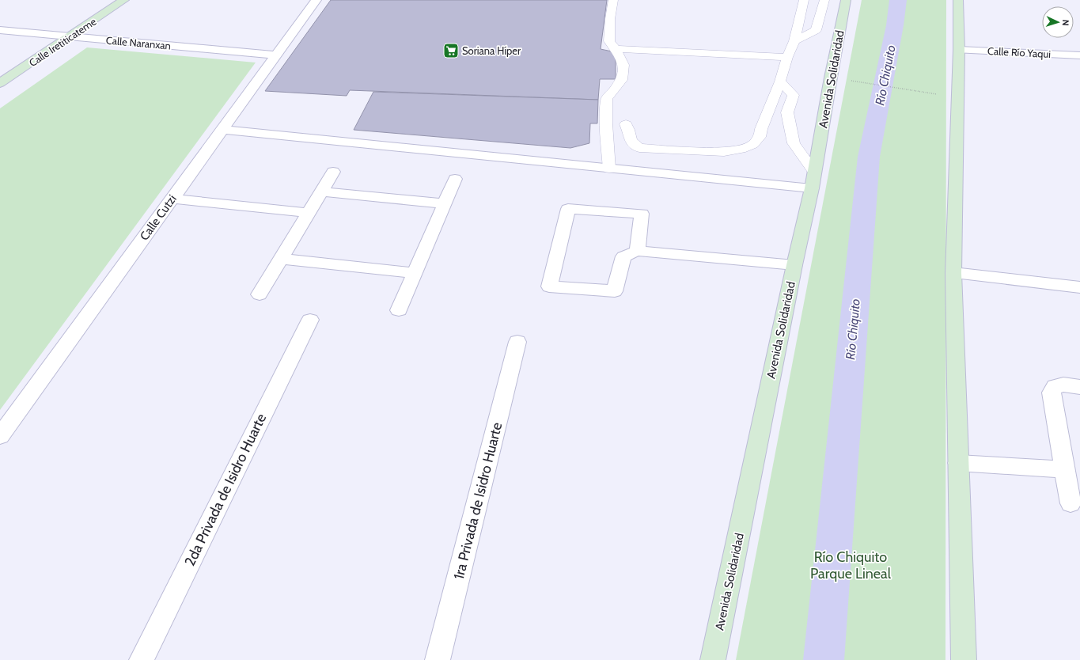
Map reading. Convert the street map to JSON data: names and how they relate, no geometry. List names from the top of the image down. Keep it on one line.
{"streets":{"main road":["Calle Iretiticateme","Avenida Solidaridad"],"street":["Calle Naranxan","Calle Río Yaqui","Calle Cutzi","2da Privada de Isidro Huarte","1ra Privada de Isidro Huarte"]},"crossings":[["Calle Iretiticateme","Calle Naranxan"],["Calle Naranxan","Calle Cutzi"]],"water":["Río Chiquito"],"parks":["Río Chiquito Parque Lineal"],"places":{"supermarket":["Soriana Híper"]},"north":"right"}
